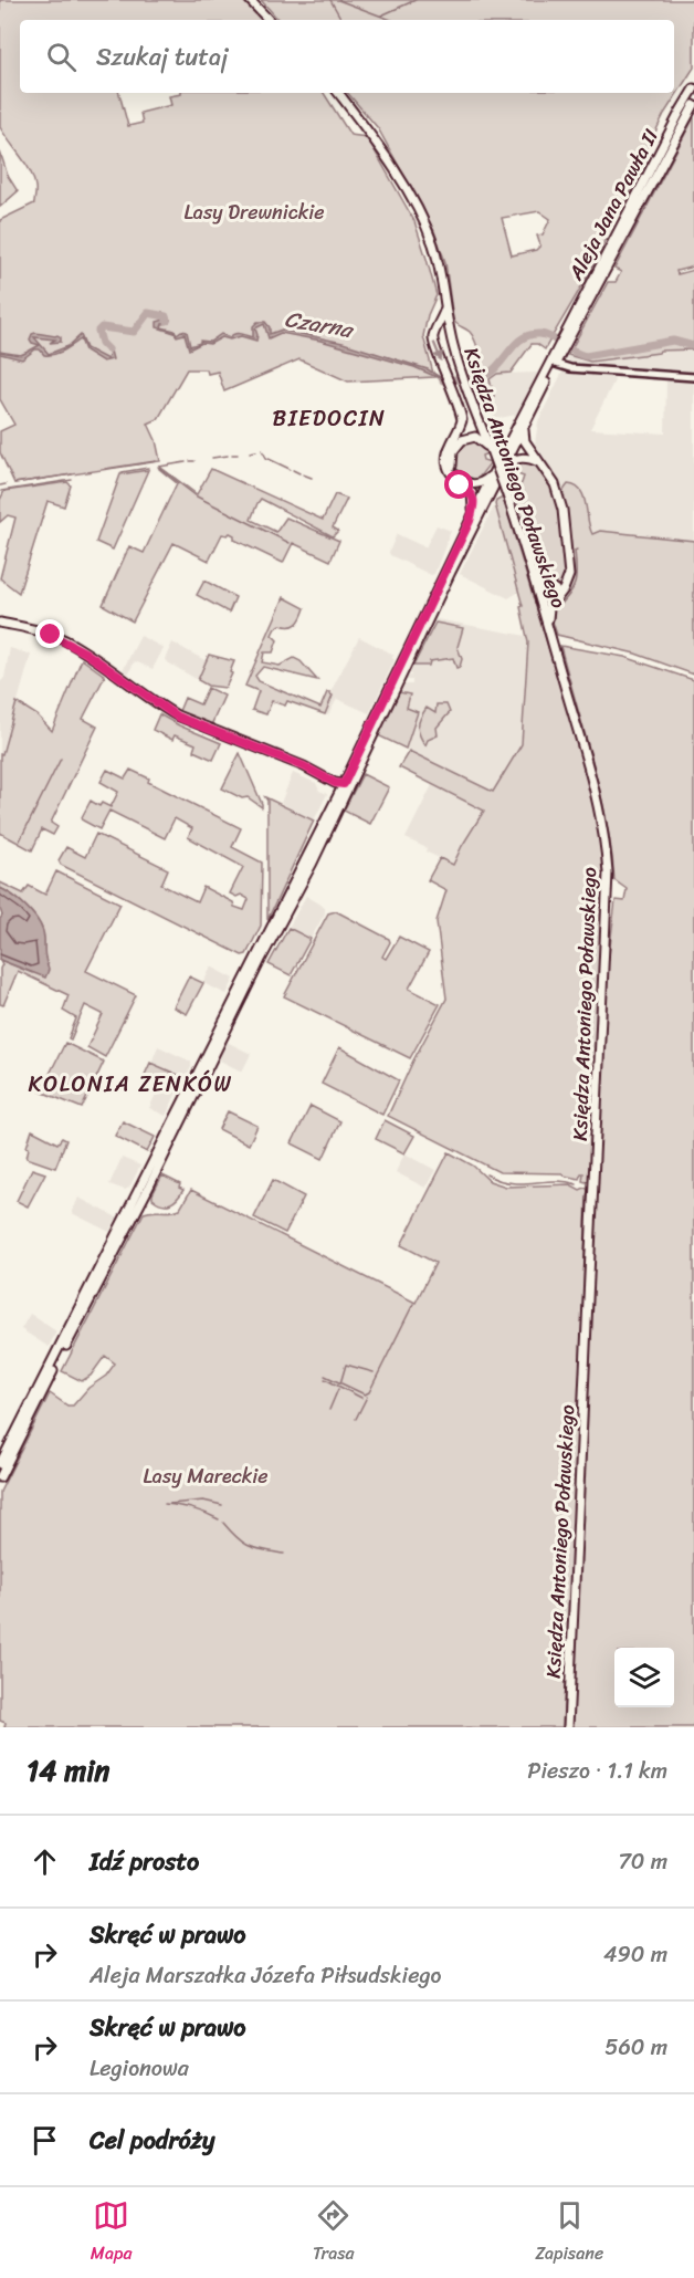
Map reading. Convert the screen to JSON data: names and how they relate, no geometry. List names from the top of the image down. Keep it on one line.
{"streets":{"main road":["Aleja Jana Pawła II","Księdza Antoniego Poławskiego"]},"districts":["BIEDOCIN","KOLONIA ZENKÓW"],"water":["Czarna"],"parks":["Lasy Drewnickie","Lasy Mareckie"],"page":{"search":"Szukaj tutaj","heading":["14 min","Pieszo · 1.1 km"],"list":[["Idź prosto","70 m"],["Skręć w prawo","Aleja Marszałka Józefa Piłsudskiego","490 m"],["Skręć w prawo","Legionowa","560 m"],"Cel podróży"],"nav":["Mapa","Trasa","Zapisane"]}}
